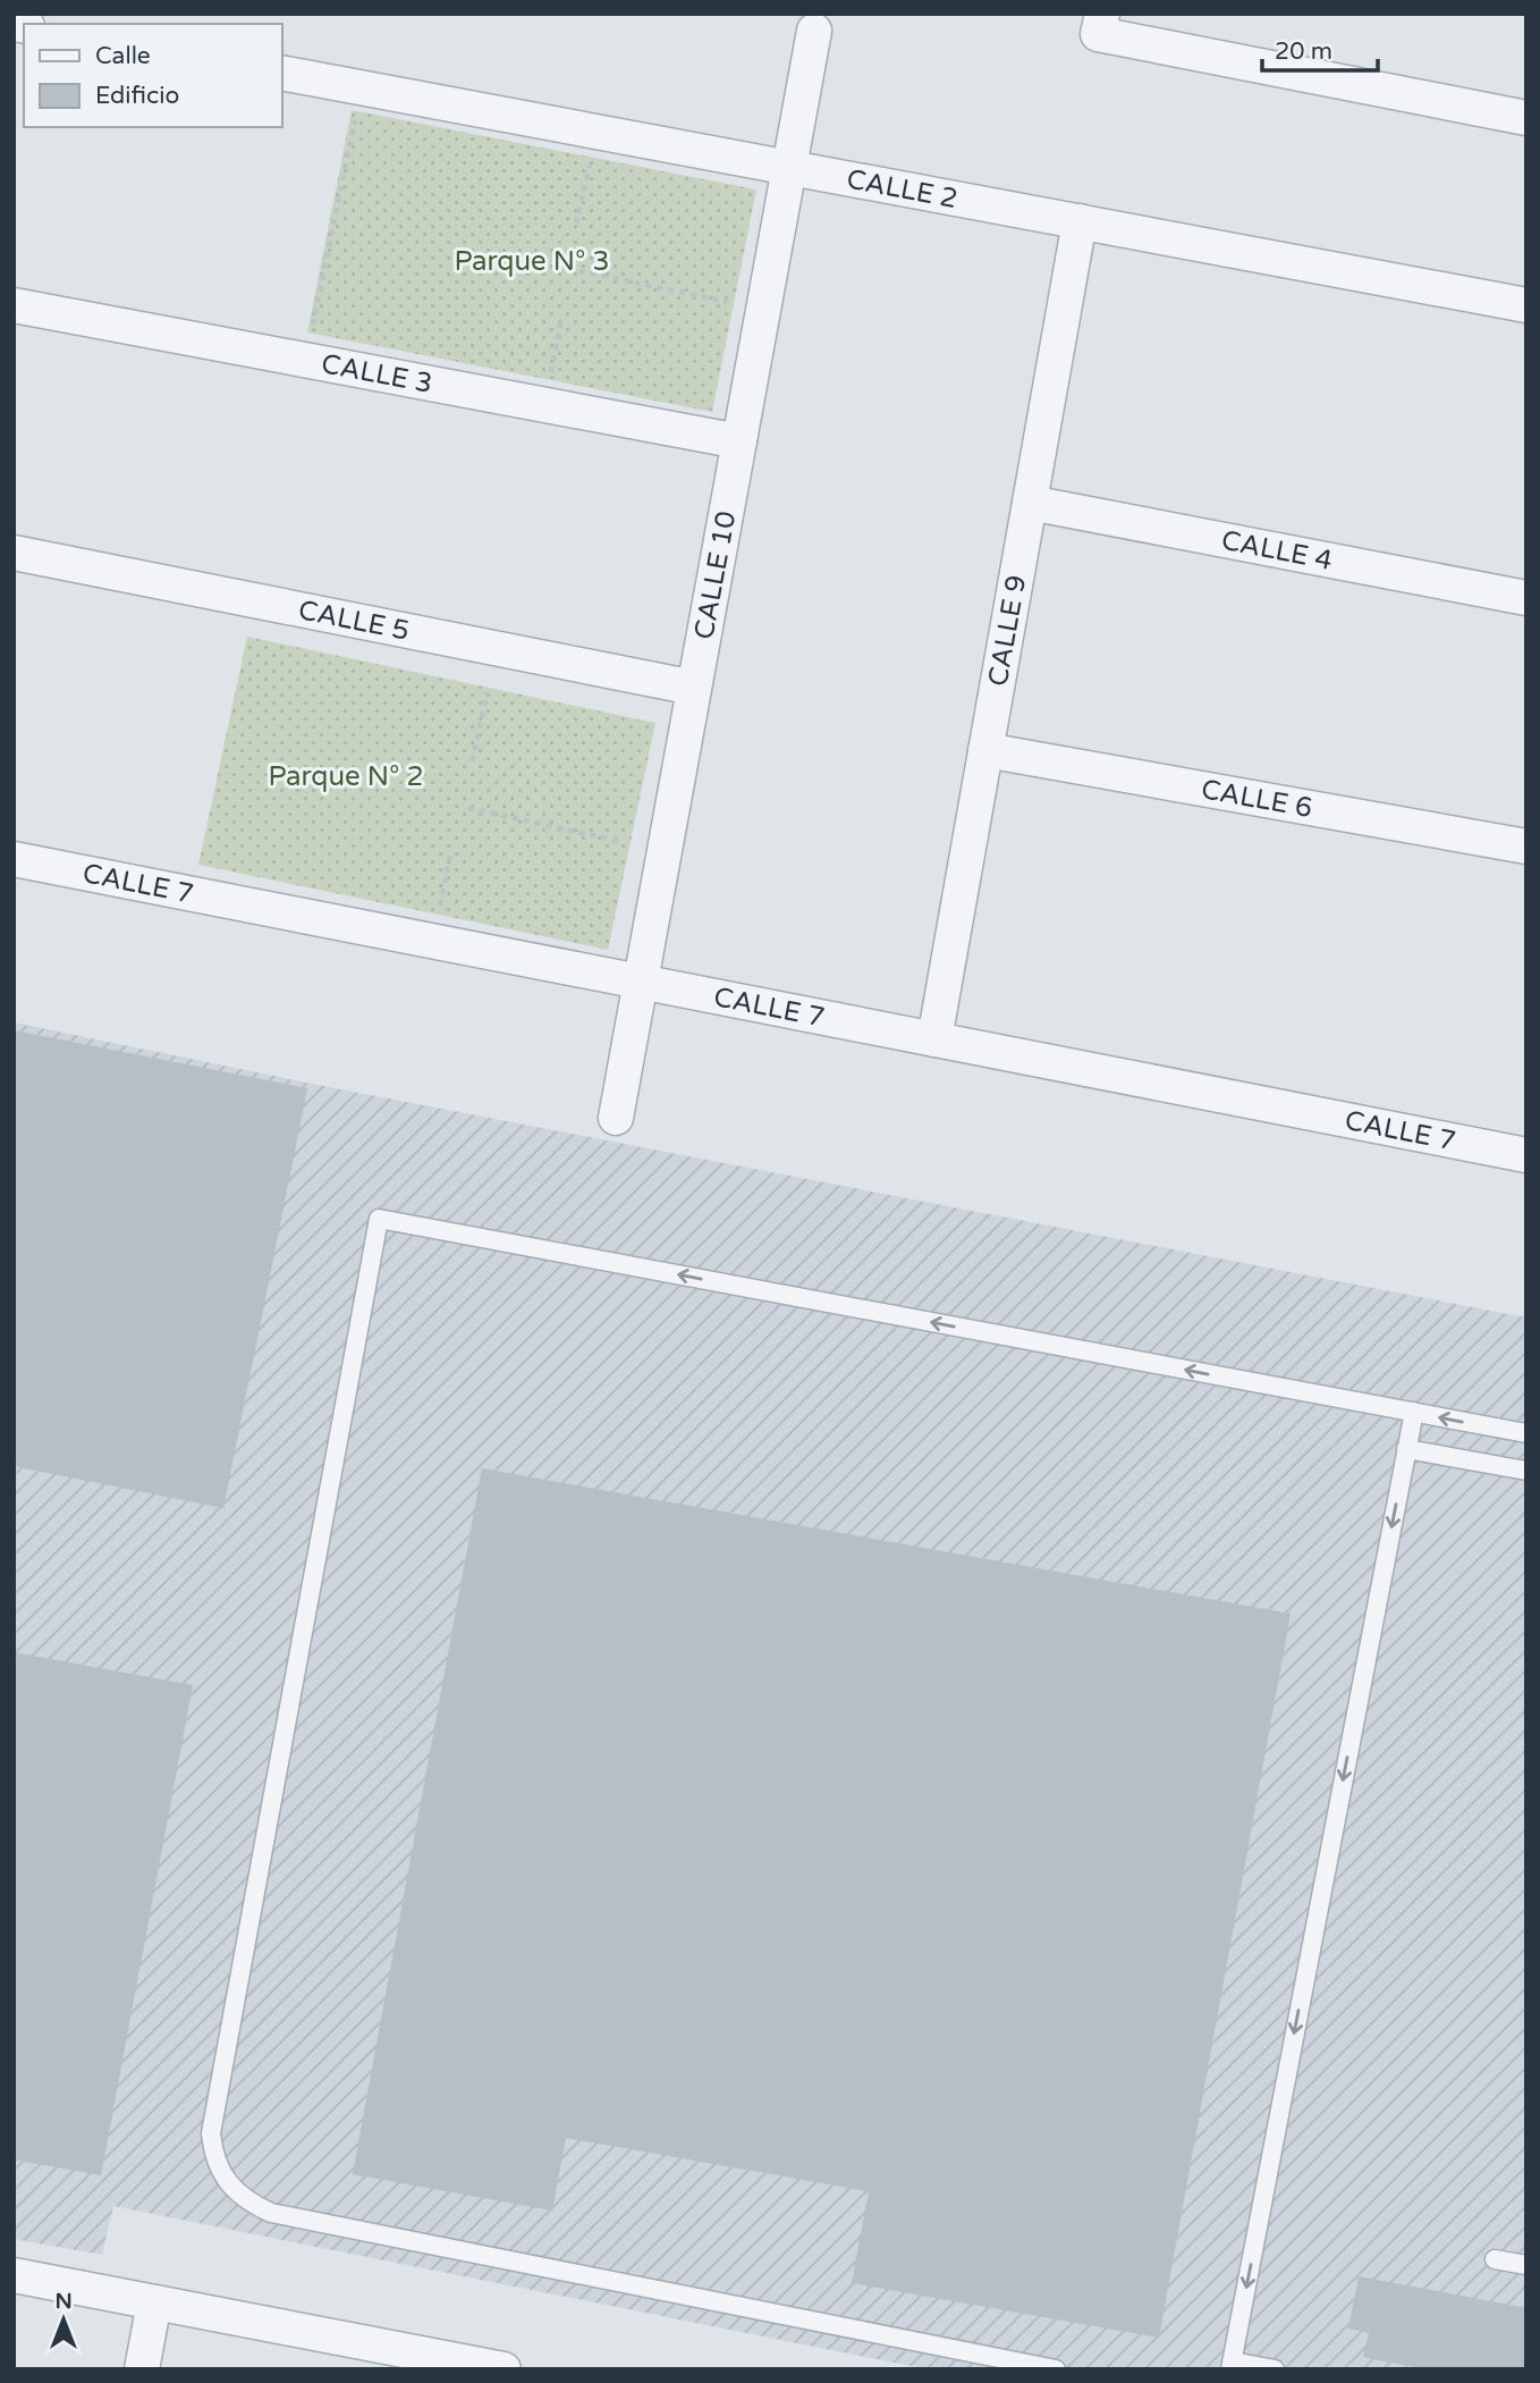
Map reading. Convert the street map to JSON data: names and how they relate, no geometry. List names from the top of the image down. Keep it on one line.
{"streets":{"street":["CALLE 2","CALLE 3","CALLE 4","CALLE 10","CALLE 5","CALLE 9","CALLE 6","CALLE 7"]},"crossings":[["CALLE 2","CALLE 10"],["CALLE 2","CALLE 9"],["CALLE 3","CALLE 10"],["CALLE 4","CALLE 9"],["CALLE 10","CALLE 5"],["CALLE 10","CALLE 7"],["CALLE 9","CALLE 6"],["CALLE 9","CALLE 7"]],"parks":["Parque N° 3","Parque N° 2"],"legend":["Calle","Edificio"],"scale_bar":"20 m","north":"top"}
